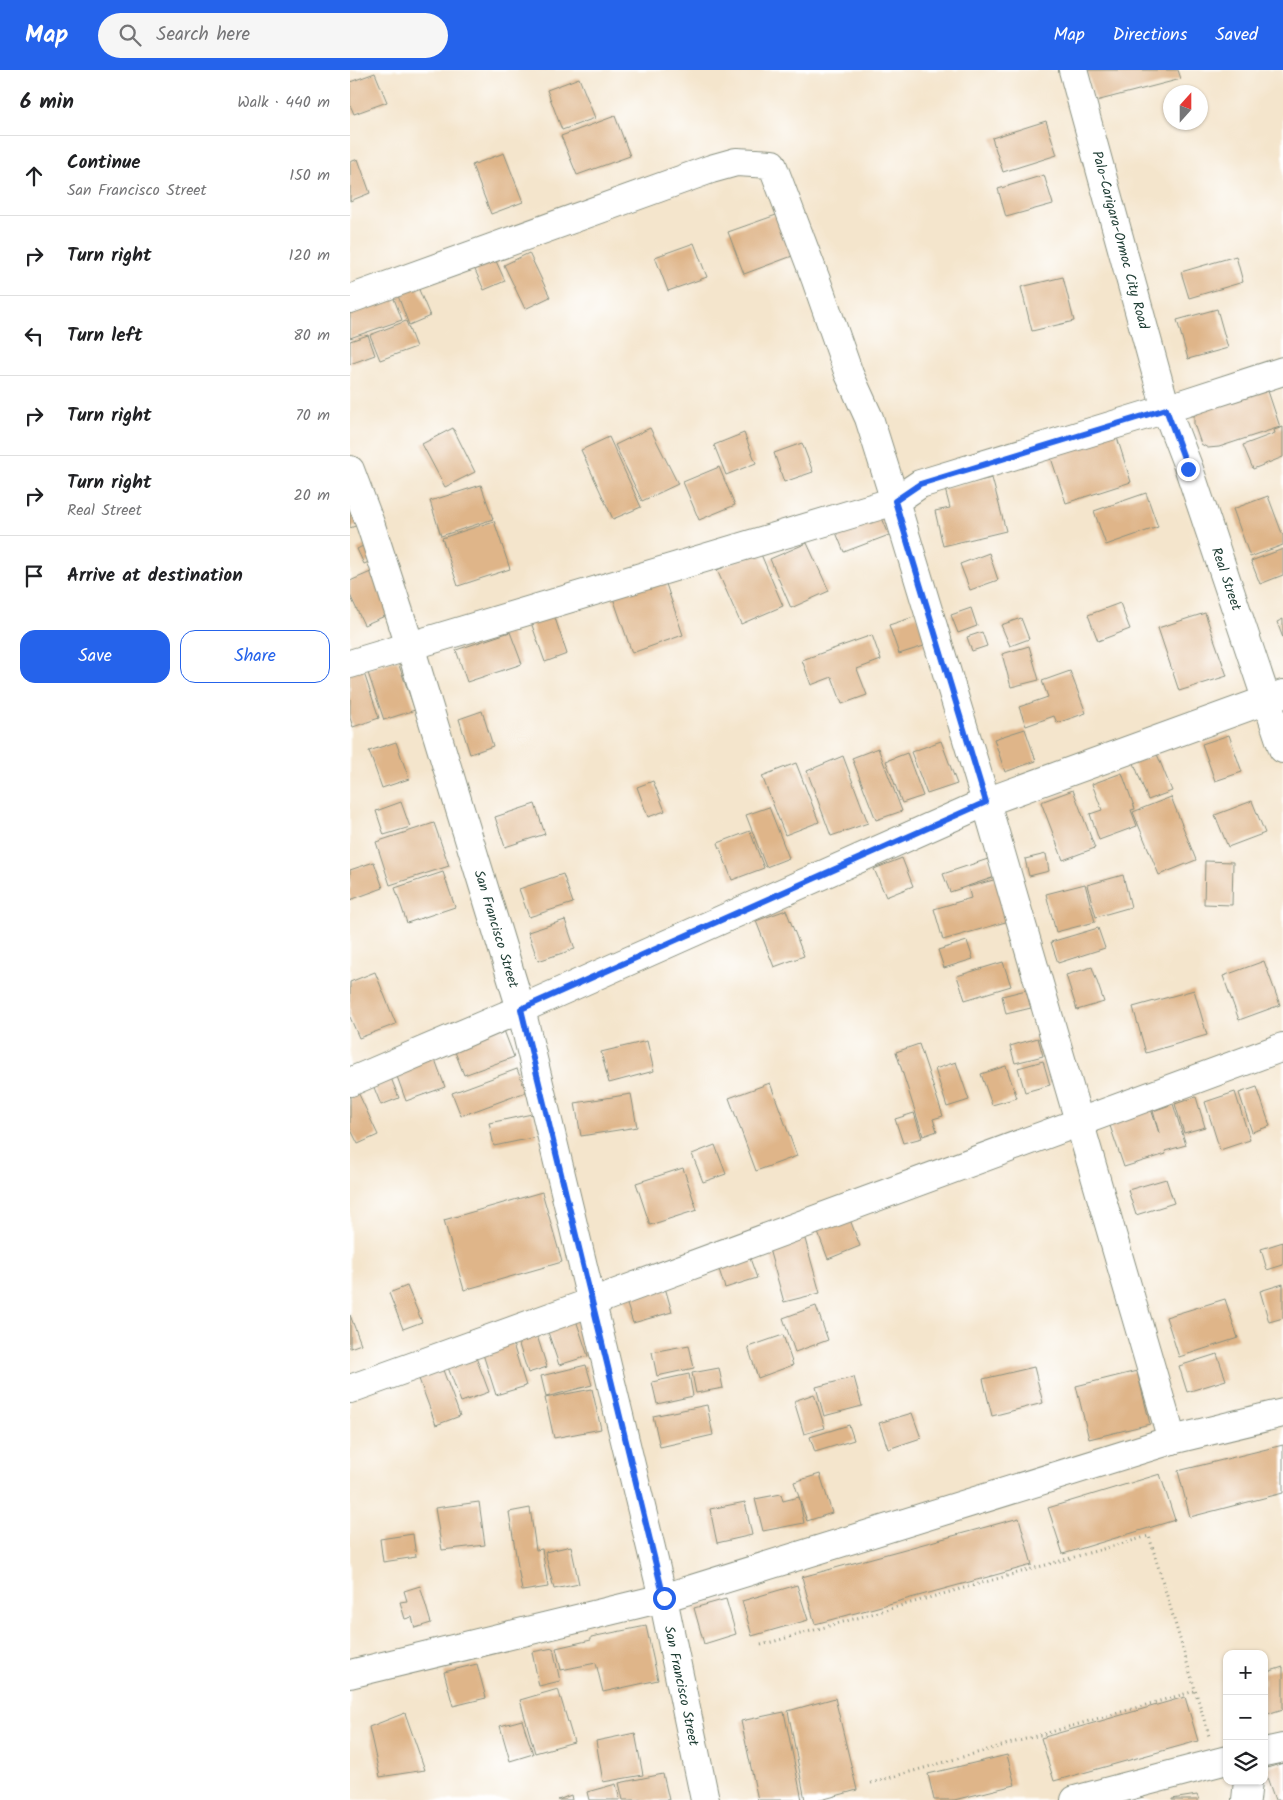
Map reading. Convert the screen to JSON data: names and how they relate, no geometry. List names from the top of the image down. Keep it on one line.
{"streets":{"street":["Palo-Carigara-Ormoc City Road","Real Street","San Francisco Street"]},"crossings":[["Palo-Carigara-Ormoc City Road","Real Street"]],"north":"top","page":{"header":"Map","search":"Search here","nav":["Map","Directions","Saved"],"heading":["6 min","Walk · 440 m"],"list":[["Continue","San Francisco Street","150 m"],["Turn right","120 m"],["Turn left","80 m"],["Turn right","70 m"],["Turn right","Real Street","20 m"],"Arrive at destination"],"buttons":["Save","Share"],"map_buttons":["+","−"]}}
